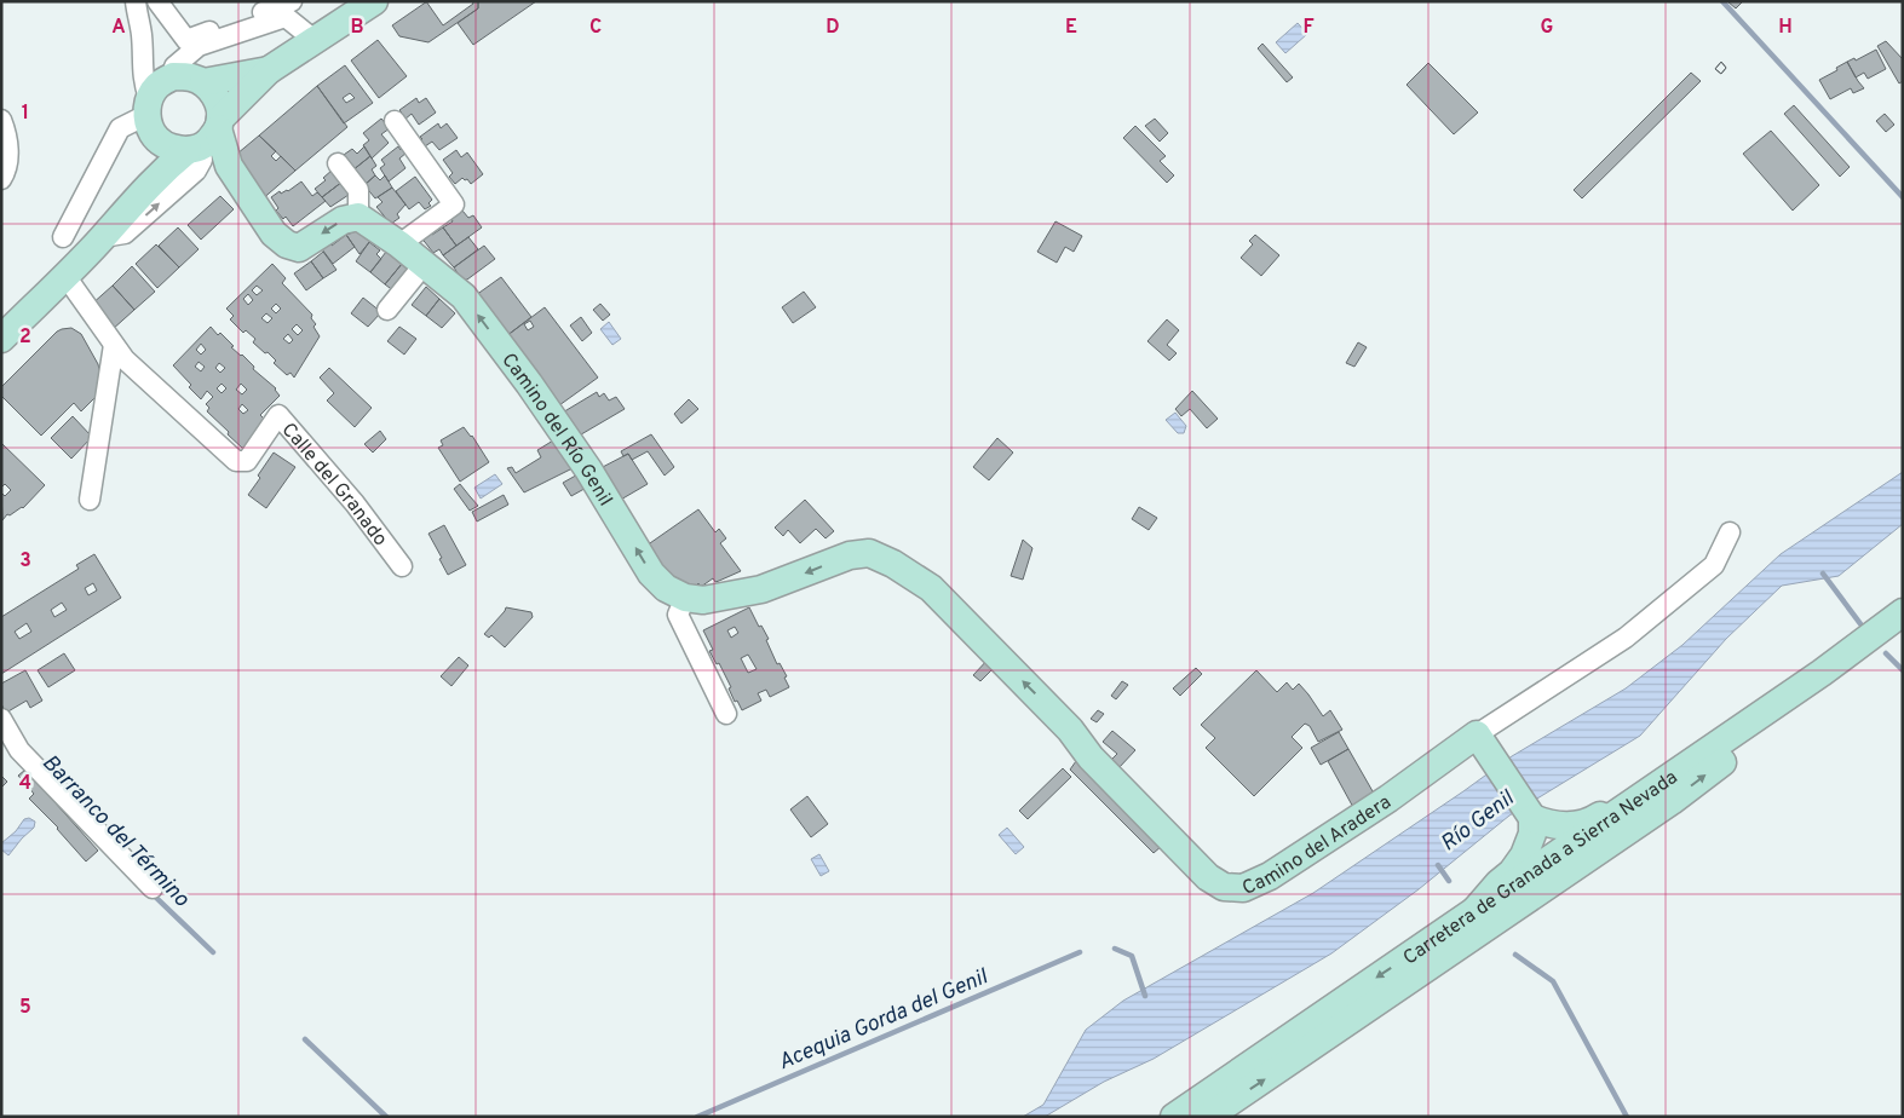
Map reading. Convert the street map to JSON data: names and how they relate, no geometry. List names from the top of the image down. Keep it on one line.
{"streets":{"street":["Camino del Río Genil","Calle del Granado","Camino del Aradera","Carretera de Granada a Sierra Nevada"]},"crossings":[["Camino del Río Genil","Camino del Aradera"]],"one_way":["Camino del Río Genil","Camino del Aradera"],"water":["Río Genil","Barranco del Término","Acequia Gorda del Genil"],"grid":{"columns":["A","B","C","D","E","F","G","H"],"rows":["1","2","3","4","5"]}}
